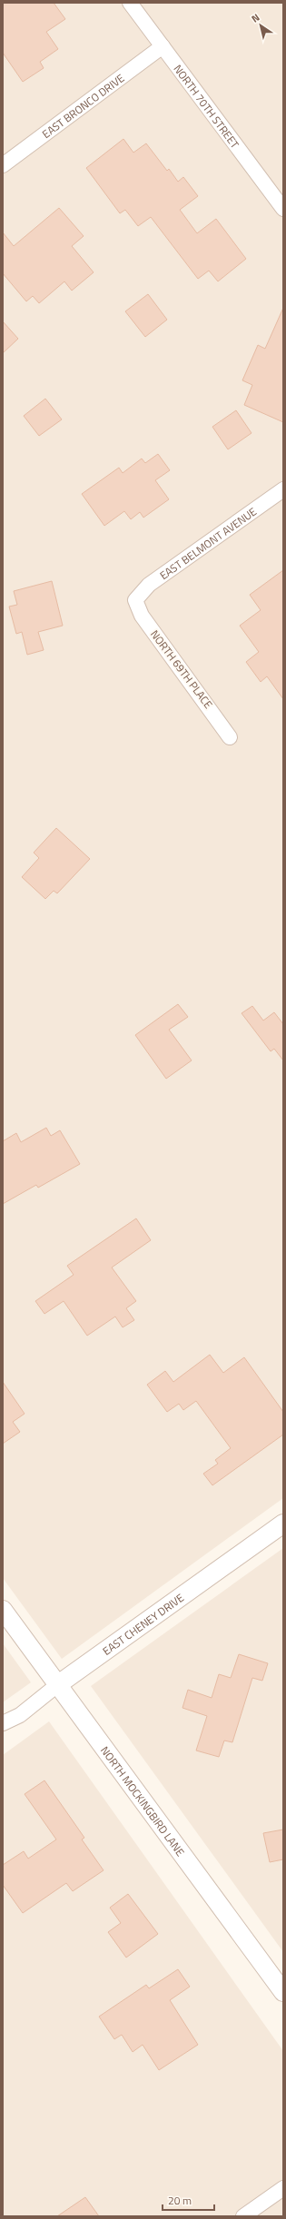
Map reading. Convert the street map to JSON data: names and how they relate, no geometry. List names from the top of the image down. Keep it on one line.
{"streets":{"street":["EAST BRONCO DRIVE","NORTH 70TH STREET","EAST BELMONT AVENUE","NORTH 69TH PLACE","EAST CHENEY DRIVE","NORTH MOCKINGBIRD LANE"]},"crossings":[["EAST BRONCO DRIVE","NORTH 70TH STREET"],["EAST BELMONT AVENUE","NORTH 69TH PLACE"],["EAST CHENEY DRIVE","NORTH MOCKINGBIRD LANE"]],"scale_bar":"20 m","north":"top left"}
